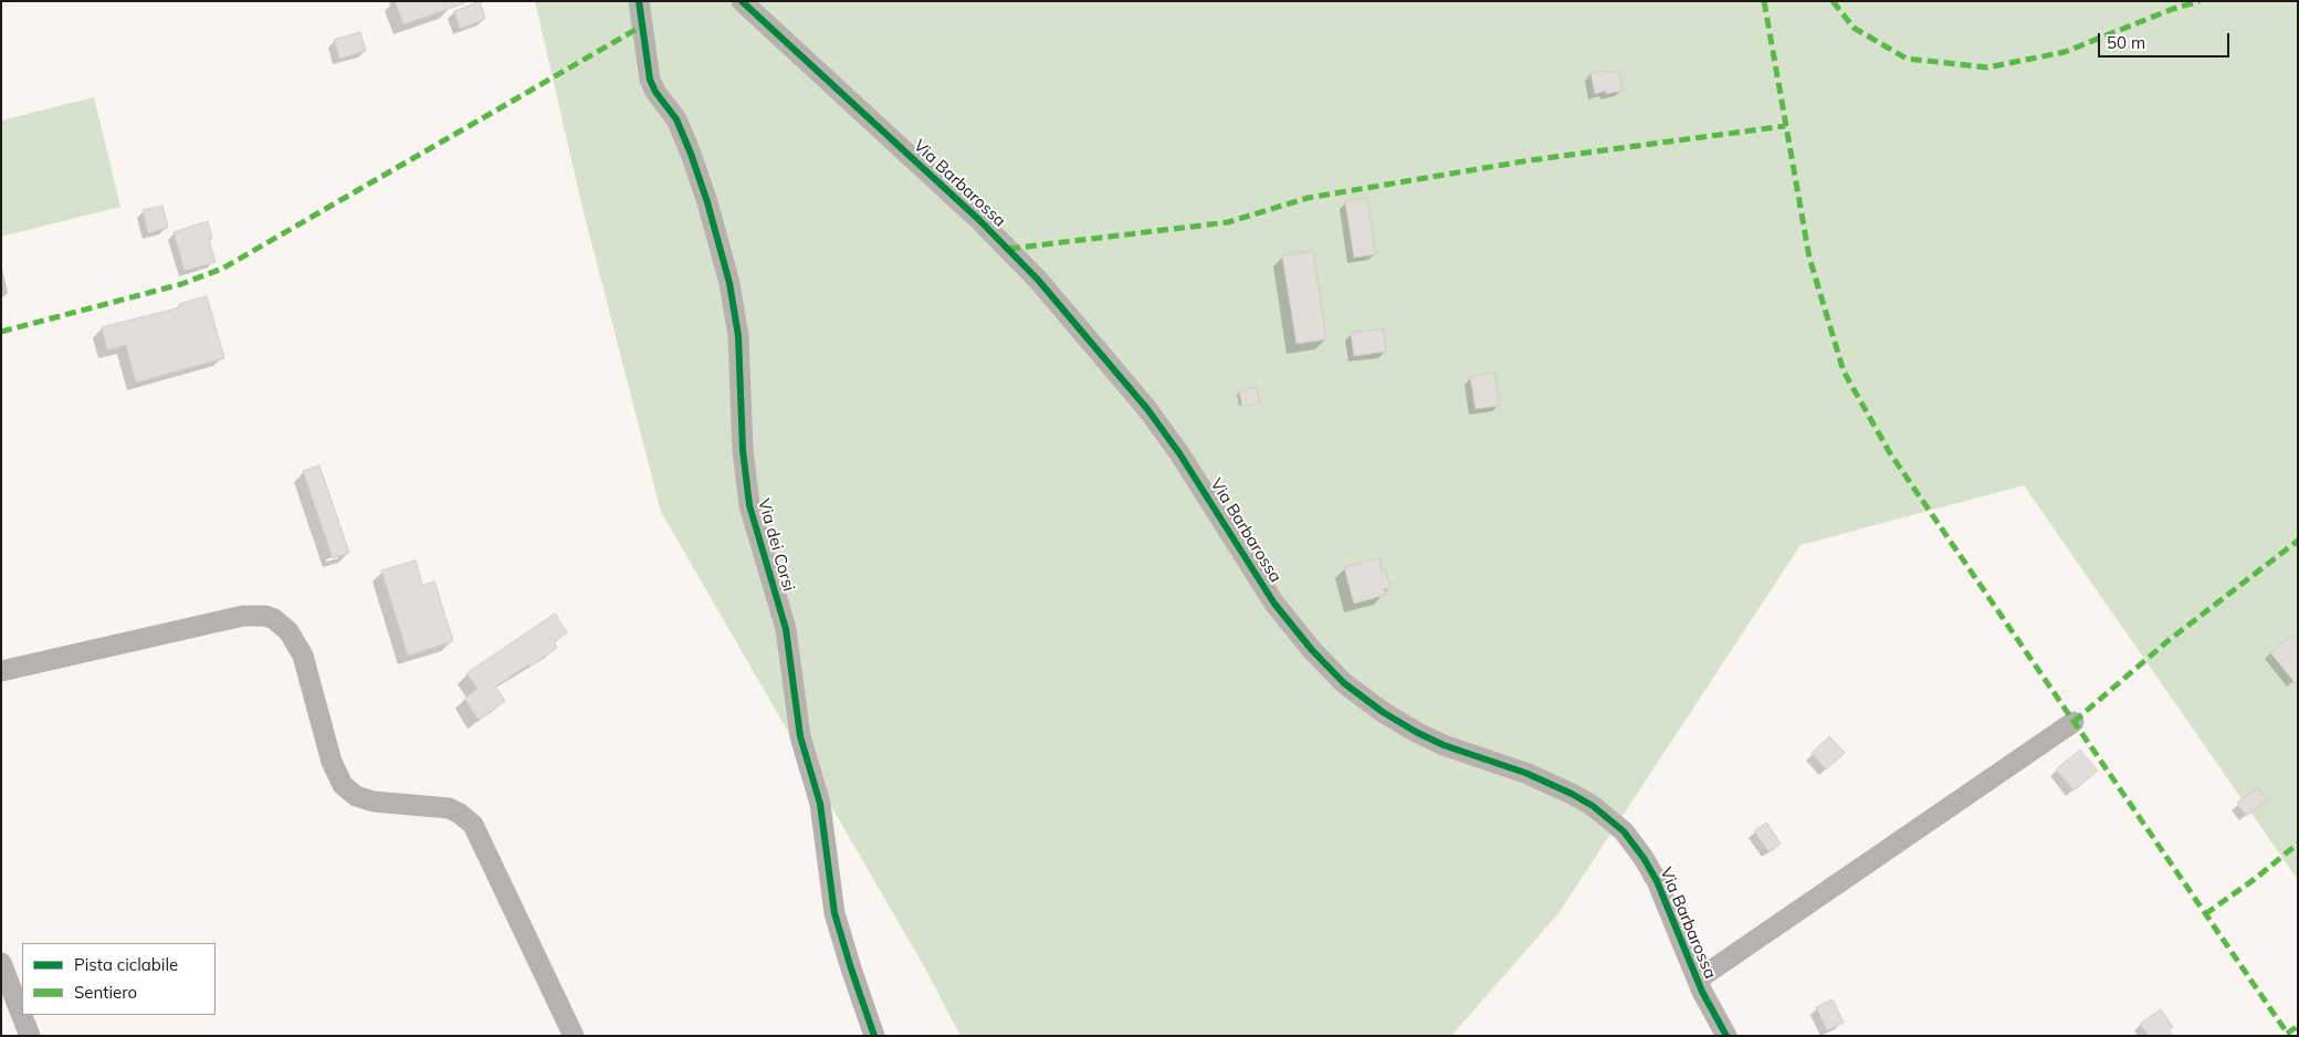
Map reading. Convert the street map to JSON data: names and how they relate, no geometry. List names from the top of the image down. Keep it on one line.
{"streets":{"street":["Via Barbarossa","Via dei Corsi"]},"legend":["Pista ciclabile","Sentiero"],"scale_bar":"50 m"}
